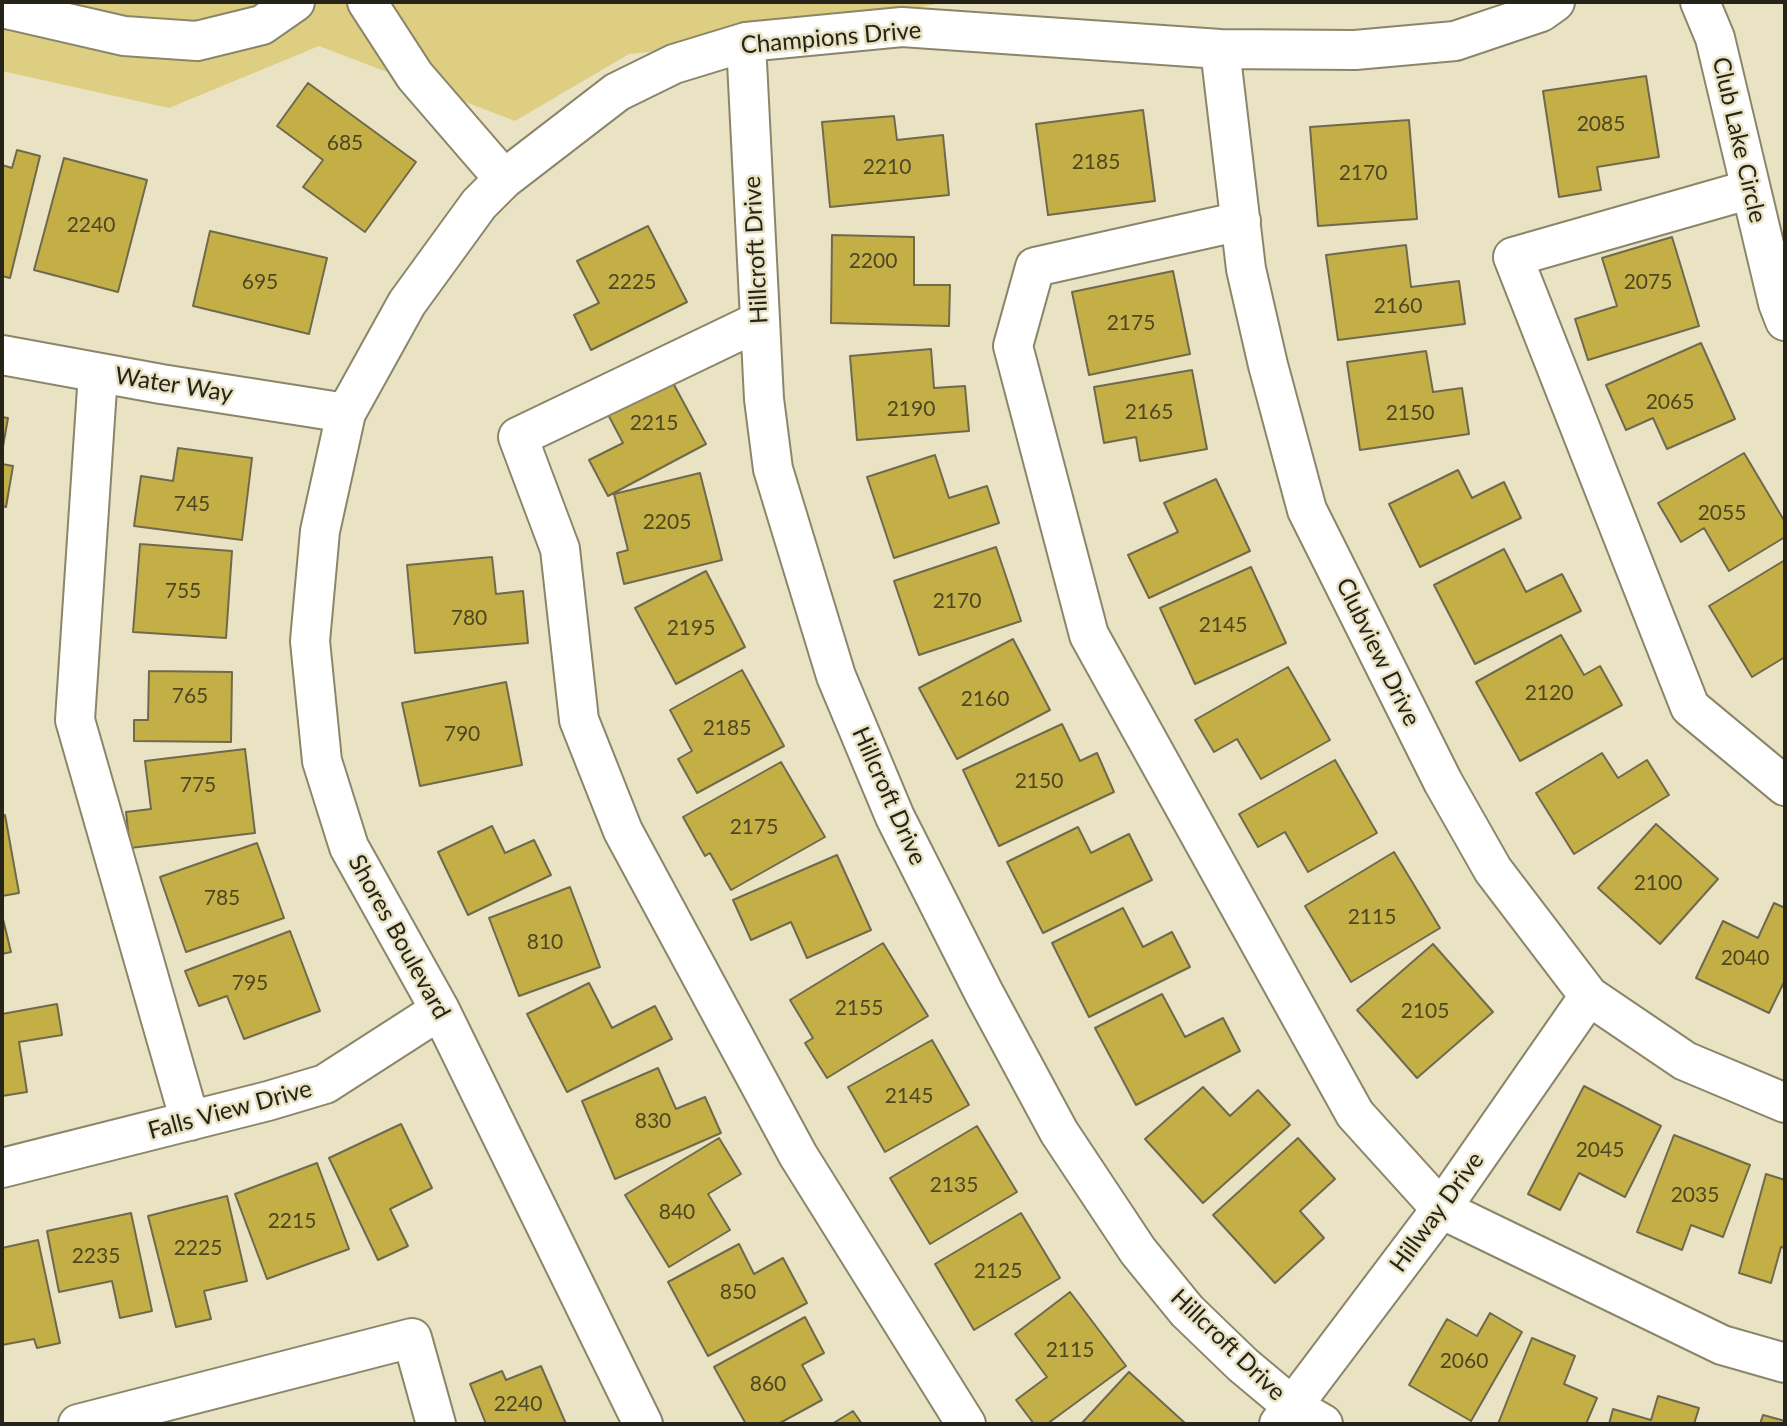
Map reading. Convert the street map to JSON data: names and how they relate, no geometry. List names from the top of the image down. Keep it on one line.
{"streets":{"street":["Champions Drive","Club Lake Circle","Hillcroft Drive","Water Way","Clubview Drive","Shores Boulevard","Falls View Drive","Hillway Drive"]},"crossings":[["Champions Drive","Hillcroft Drive"],["Champions Drive","Water Way"],["Champions Drive","Clubview Drive"],["Champions Drive","Shores Boulevard"],["Hillcroft Drive","Hillway Drive"],["Water Way","Shores Boulevard"],["Clubview Drive","Hillway Drive"],["Shores Boulevard","Falls View Drive"]],"house_numbers":["2085","685","2185","2210","2170","2240","2200","695","2225","2075","2160","2175","2065","2190","2165","2150","2215","745","2055","2205","755","2170","780","2145","2195","2120","765","2160","2185","790","2150","775","2175","2100","785","2115","810","2040","795","2155","2105","2145","830","2045","2135","2035","840","2215","2225","2235","2125","850","2115","2060","860","2240"]}
